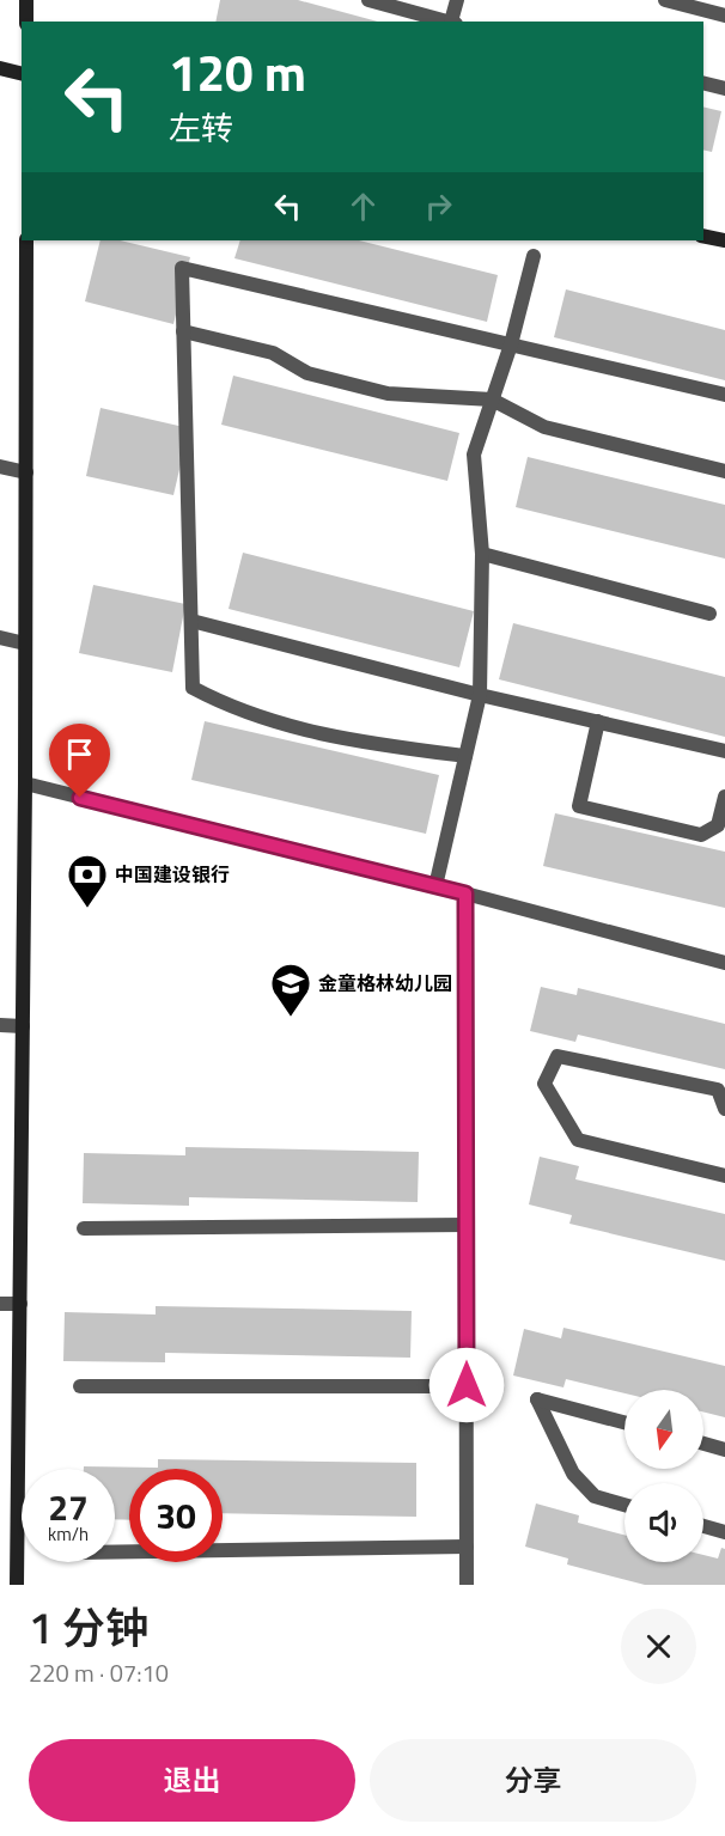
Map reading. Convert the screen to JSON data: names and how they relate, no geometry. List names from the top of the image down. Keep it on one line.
{"places":{"bank":["中国建设银行"],"school or university":["金童格林幼儿园"]},"north":"bottom","page":{"turn":["120 m","左转"],"speed":"27 km/h","limit":"30","heading":["1 分钟","220 m · 07:10"],"buttons":["退出","分享"]}}
